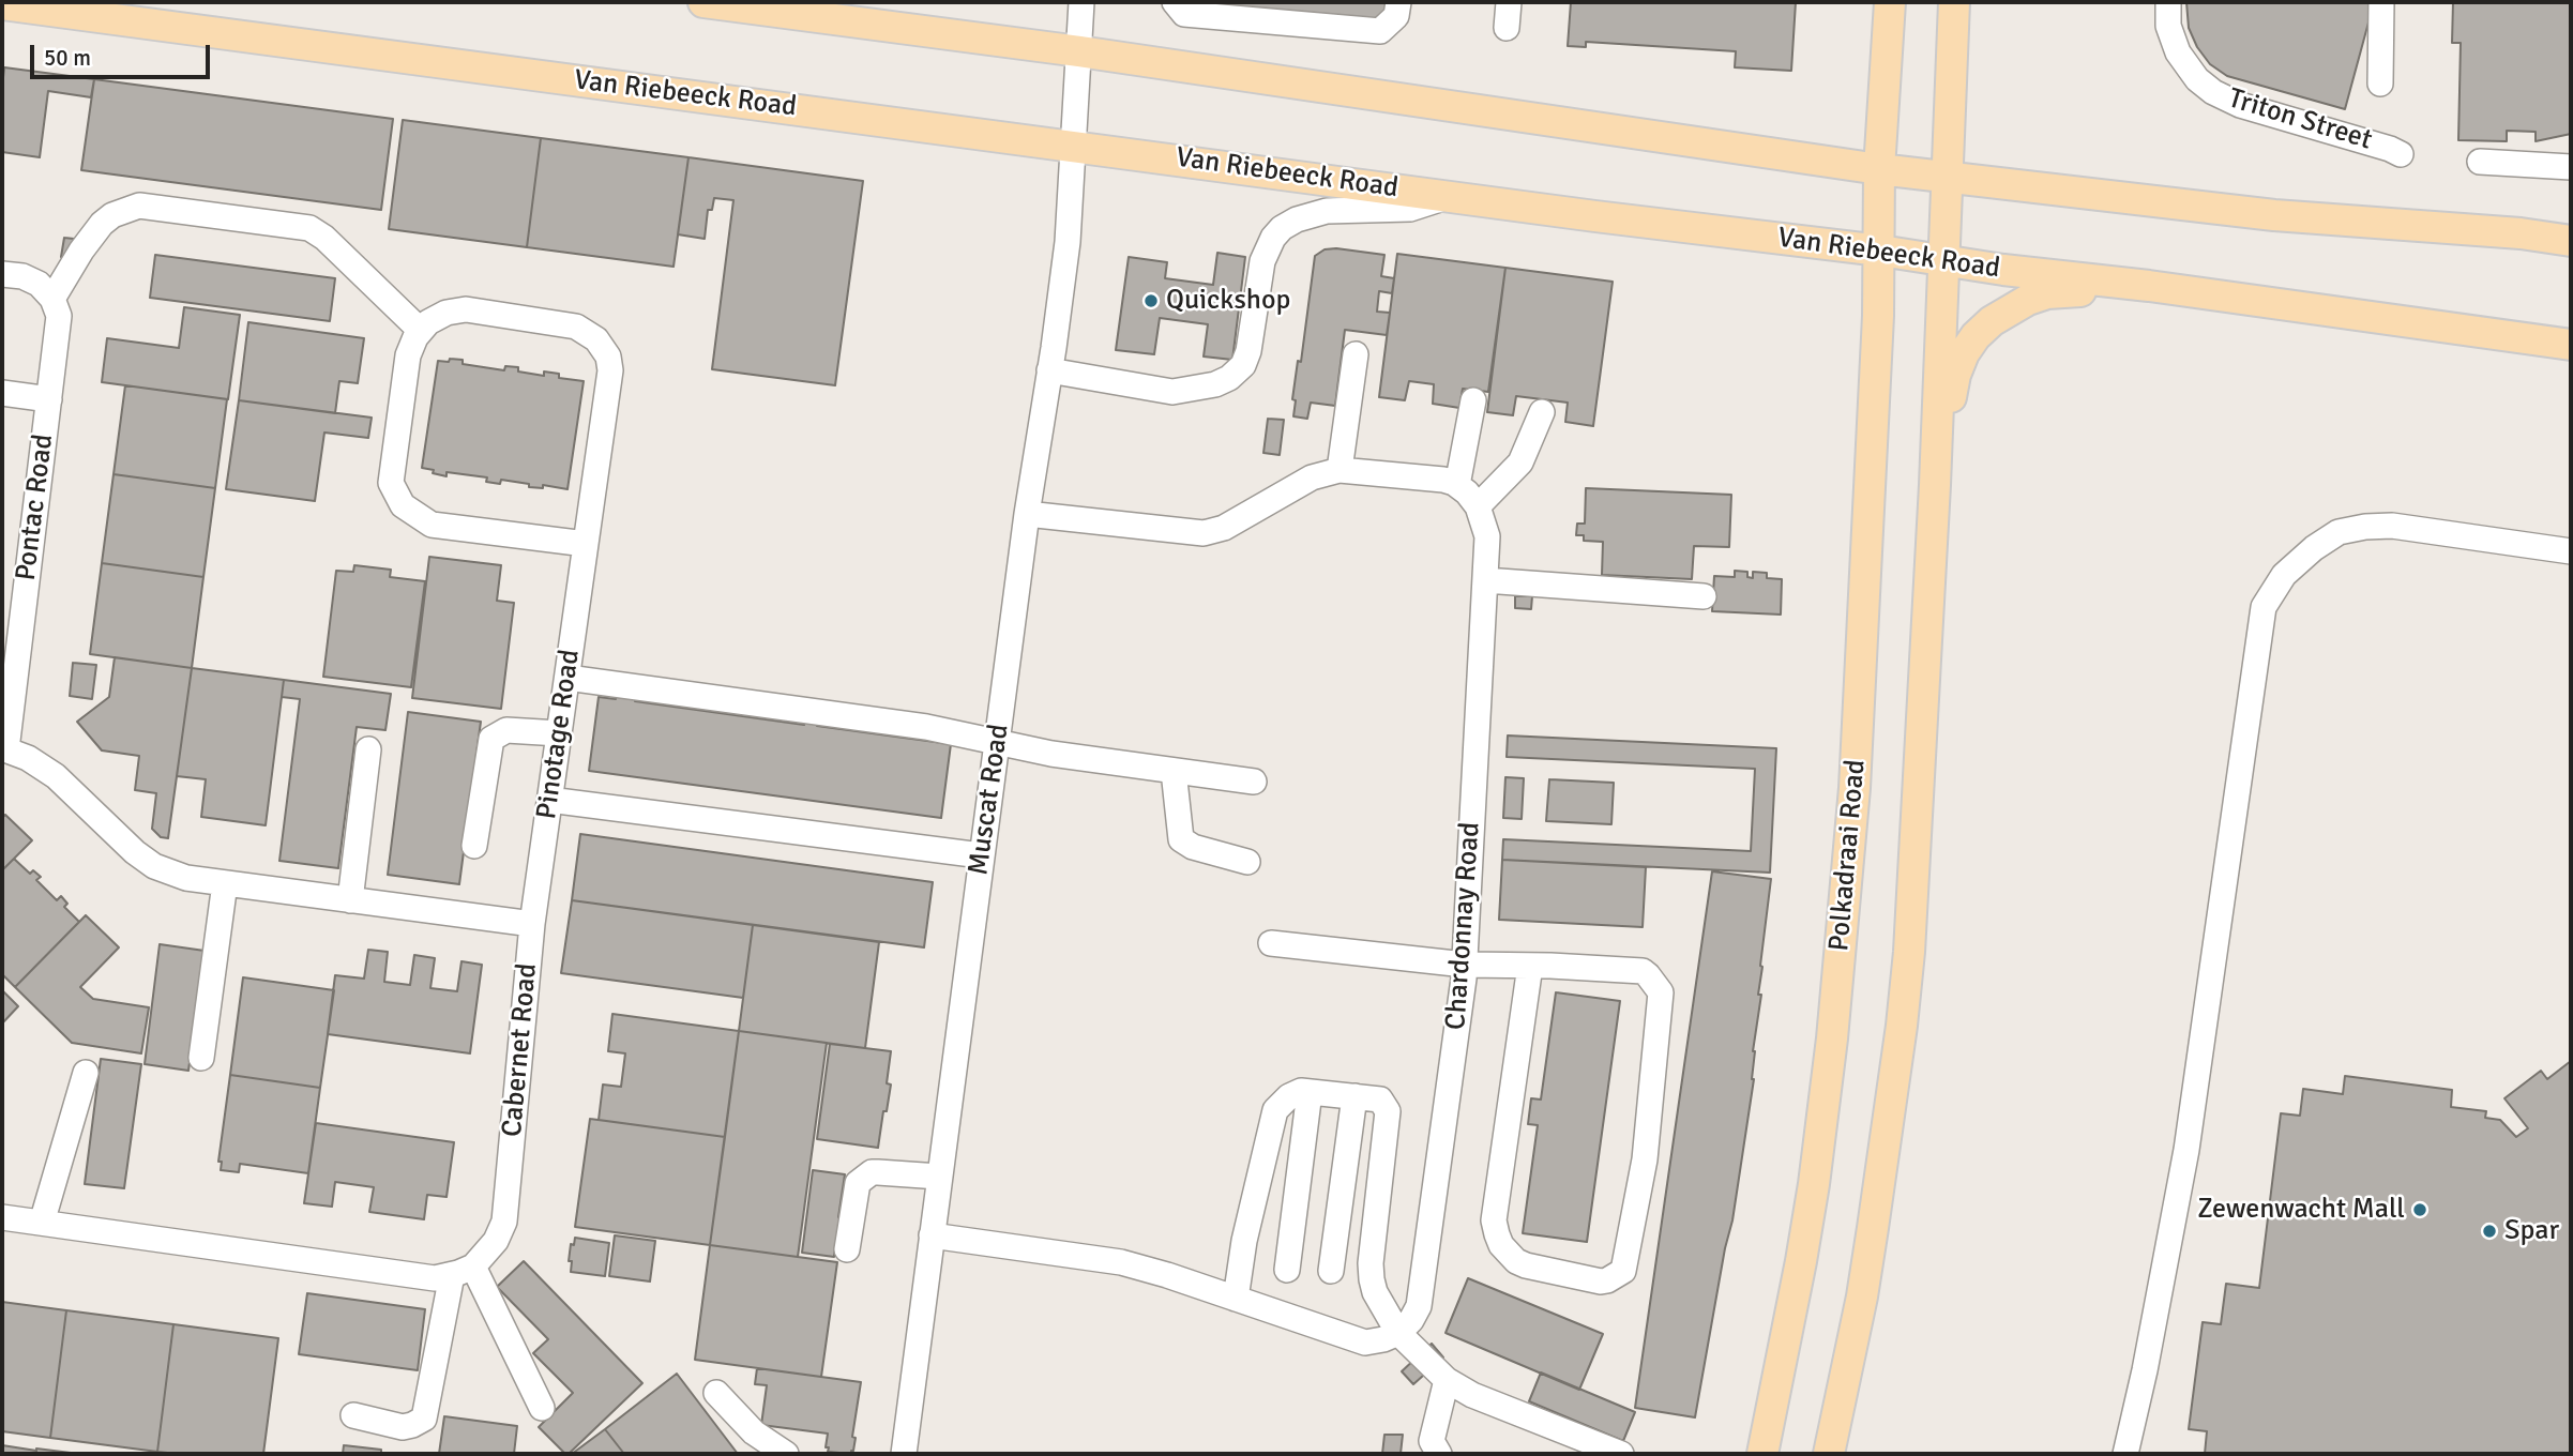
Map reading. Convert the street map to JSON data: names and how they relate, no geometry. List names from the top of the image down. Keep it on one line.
{"streets":{"main road":["Van Riebeeck Road","Polkadraai Road"],"street":["Triton Street","Pontac Road","Pinotage Road","Muscat Road","Chardonnay Road","Cabernet Road"]},"crossings":[["Van Riebeeck Road","Muscat Road"],["Van Riebeeck Road","Polkadraai Road"],["Pontac Road","Cabernet Road"],["Pinotage Road","Cabernet Road"]],"places":["Quickshop","Zewenwacht Mall","Spar"],"scale_bar":"50 m"}
